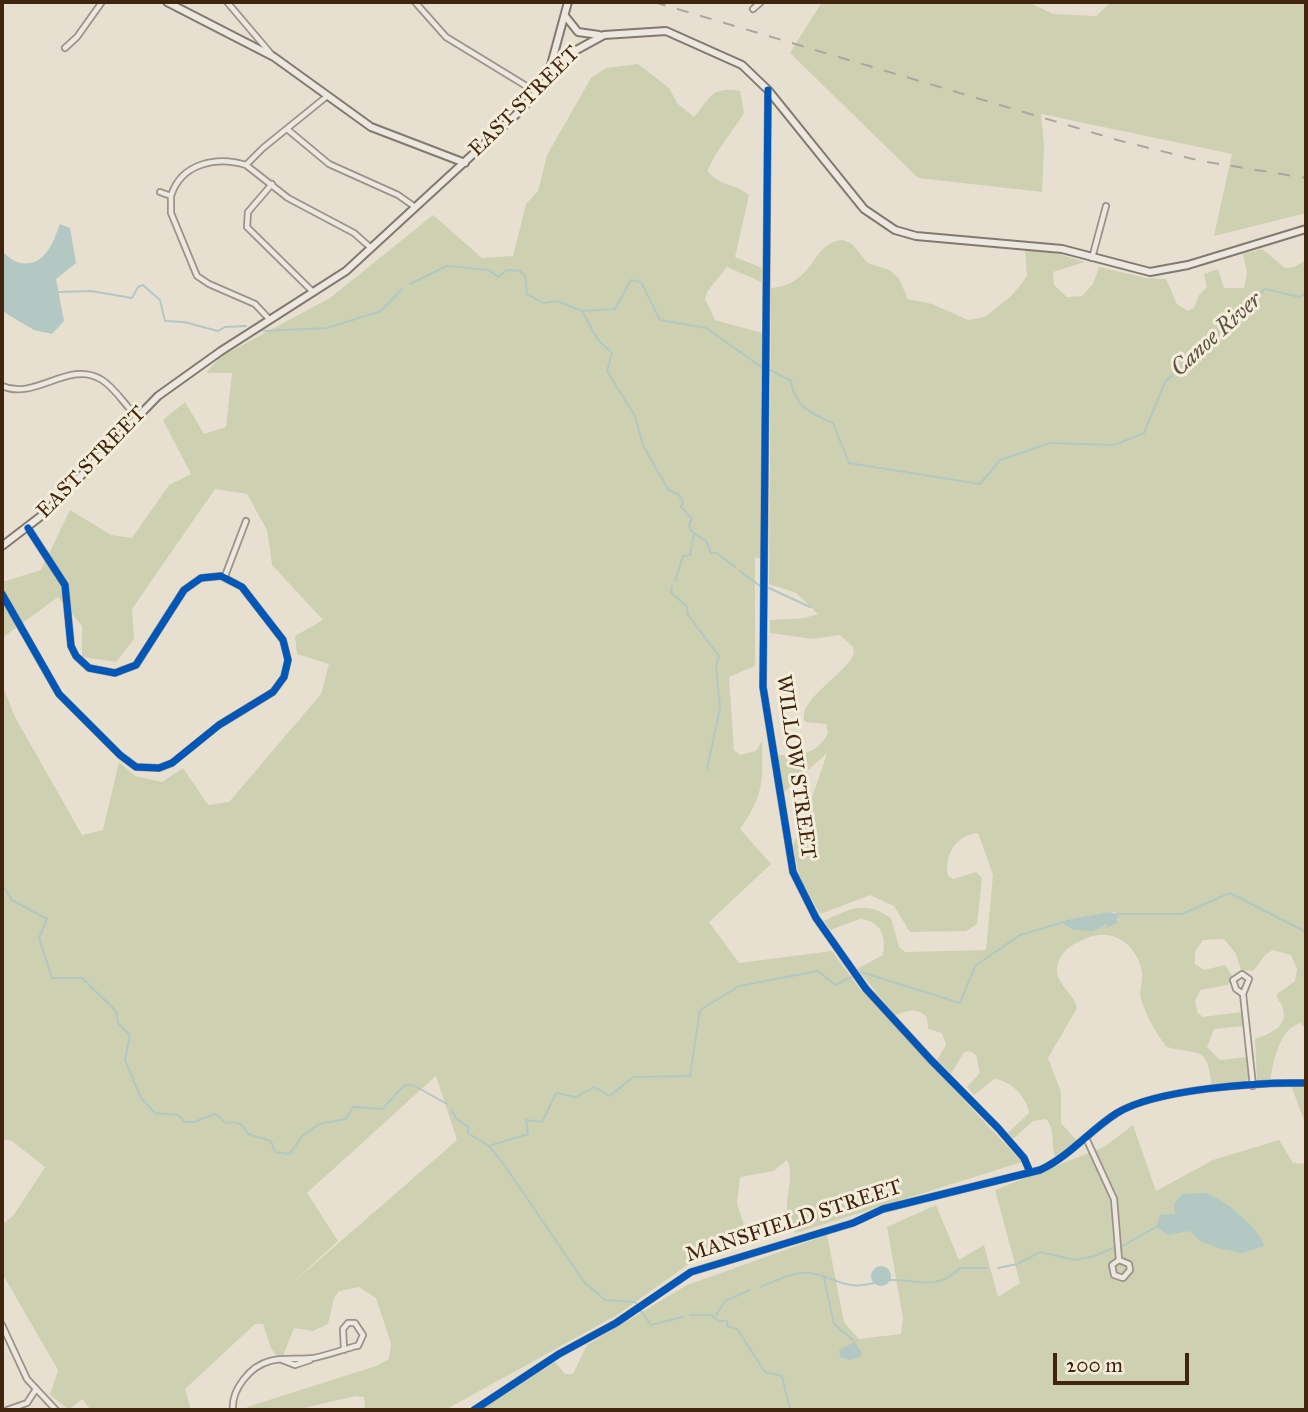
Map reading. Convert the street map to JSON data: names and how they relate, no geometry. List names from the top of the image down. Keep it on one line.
{"streets":{"street":["EAST STREET","WILLOW STREET","MANSFIELD STREET"]},"crossings":[["EAST STREET","WILLOW STREET"],["WILLOW STREET","MANSFIELD STREET"]],"water":["Canoe River"],"scale_bar":"200 m"}
